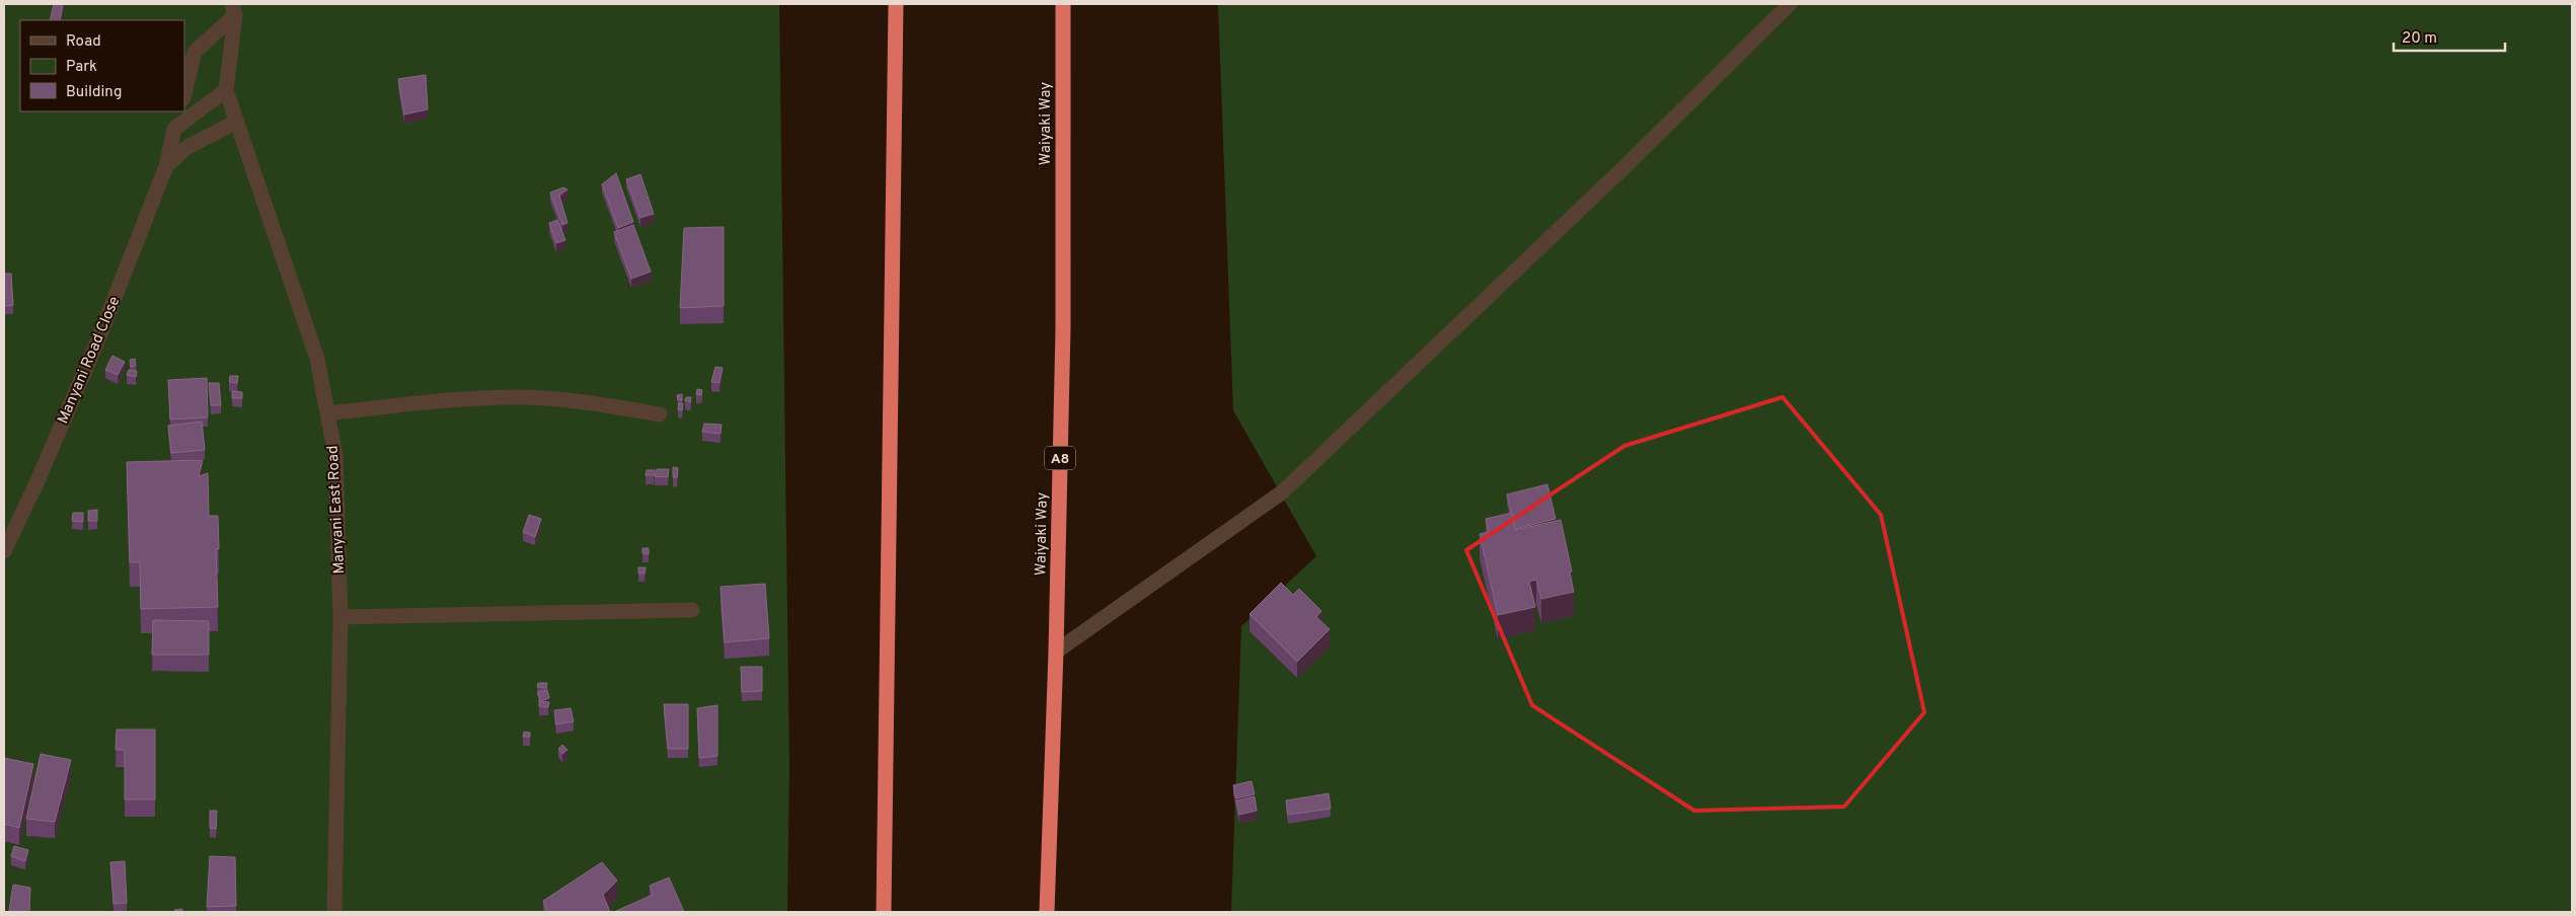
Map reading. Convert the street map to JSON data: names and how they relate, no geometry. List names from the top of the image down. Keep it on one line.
{"streets":{"highway":["Waiyaki Way","A8"],"street":["Manyani Road Close","Manyani East Road"]},"crossings":[["Manyani Road Close","Manyani East Road"]],"legend":["Road","Park","Building"],"scale_bar":"20 m"}
